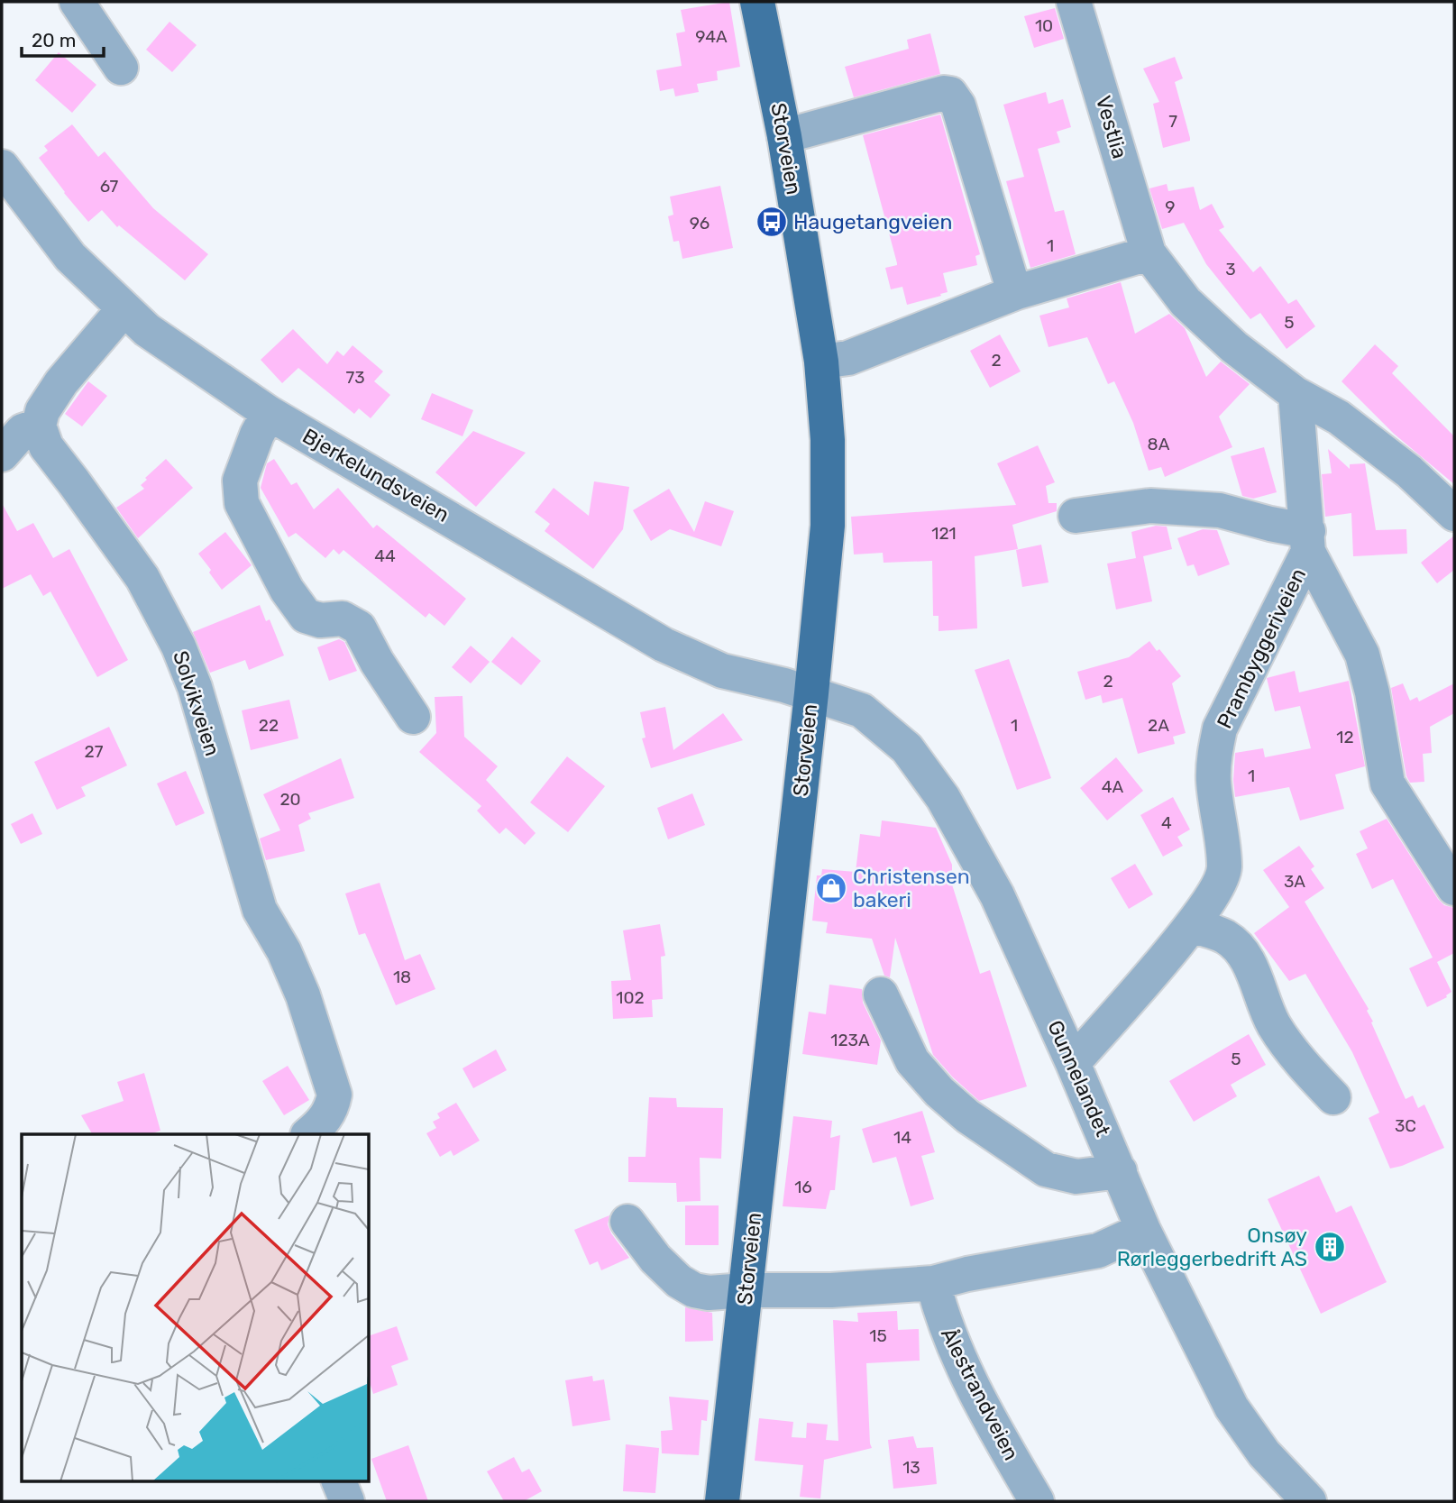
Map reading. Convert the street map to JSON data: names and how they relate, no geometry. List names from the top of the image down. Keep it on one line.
{"streets":{"main road":["Storveien"],"street":["Vestlia","Bjerkelundsveien","Prambyggeriveien","Solvikveien","Gunnelandet","Ålestrandveien"]},"crossings":[["Storveien","Bjerkelundsveien"],["Storveien","Gunnelandet"],["Bjerkelundsveien","Gunnelandet"],["Prambyggeriveien","Gunnelandet"]],"places":{"bus stop":["Haugetangveien"],"shop":["Christensen bakeri"],"building":["Onsøy Rørleggerbedrift AS"]},"house_numbers":["10","94A","7","67","9","96","1","3","5","2","73","8A","121","44","2","22","1","2A","12","27","1","4A","20","4","3A","18","102","123A","5","3C","14","16","15","13"],"scale_bar":"20 m"}
